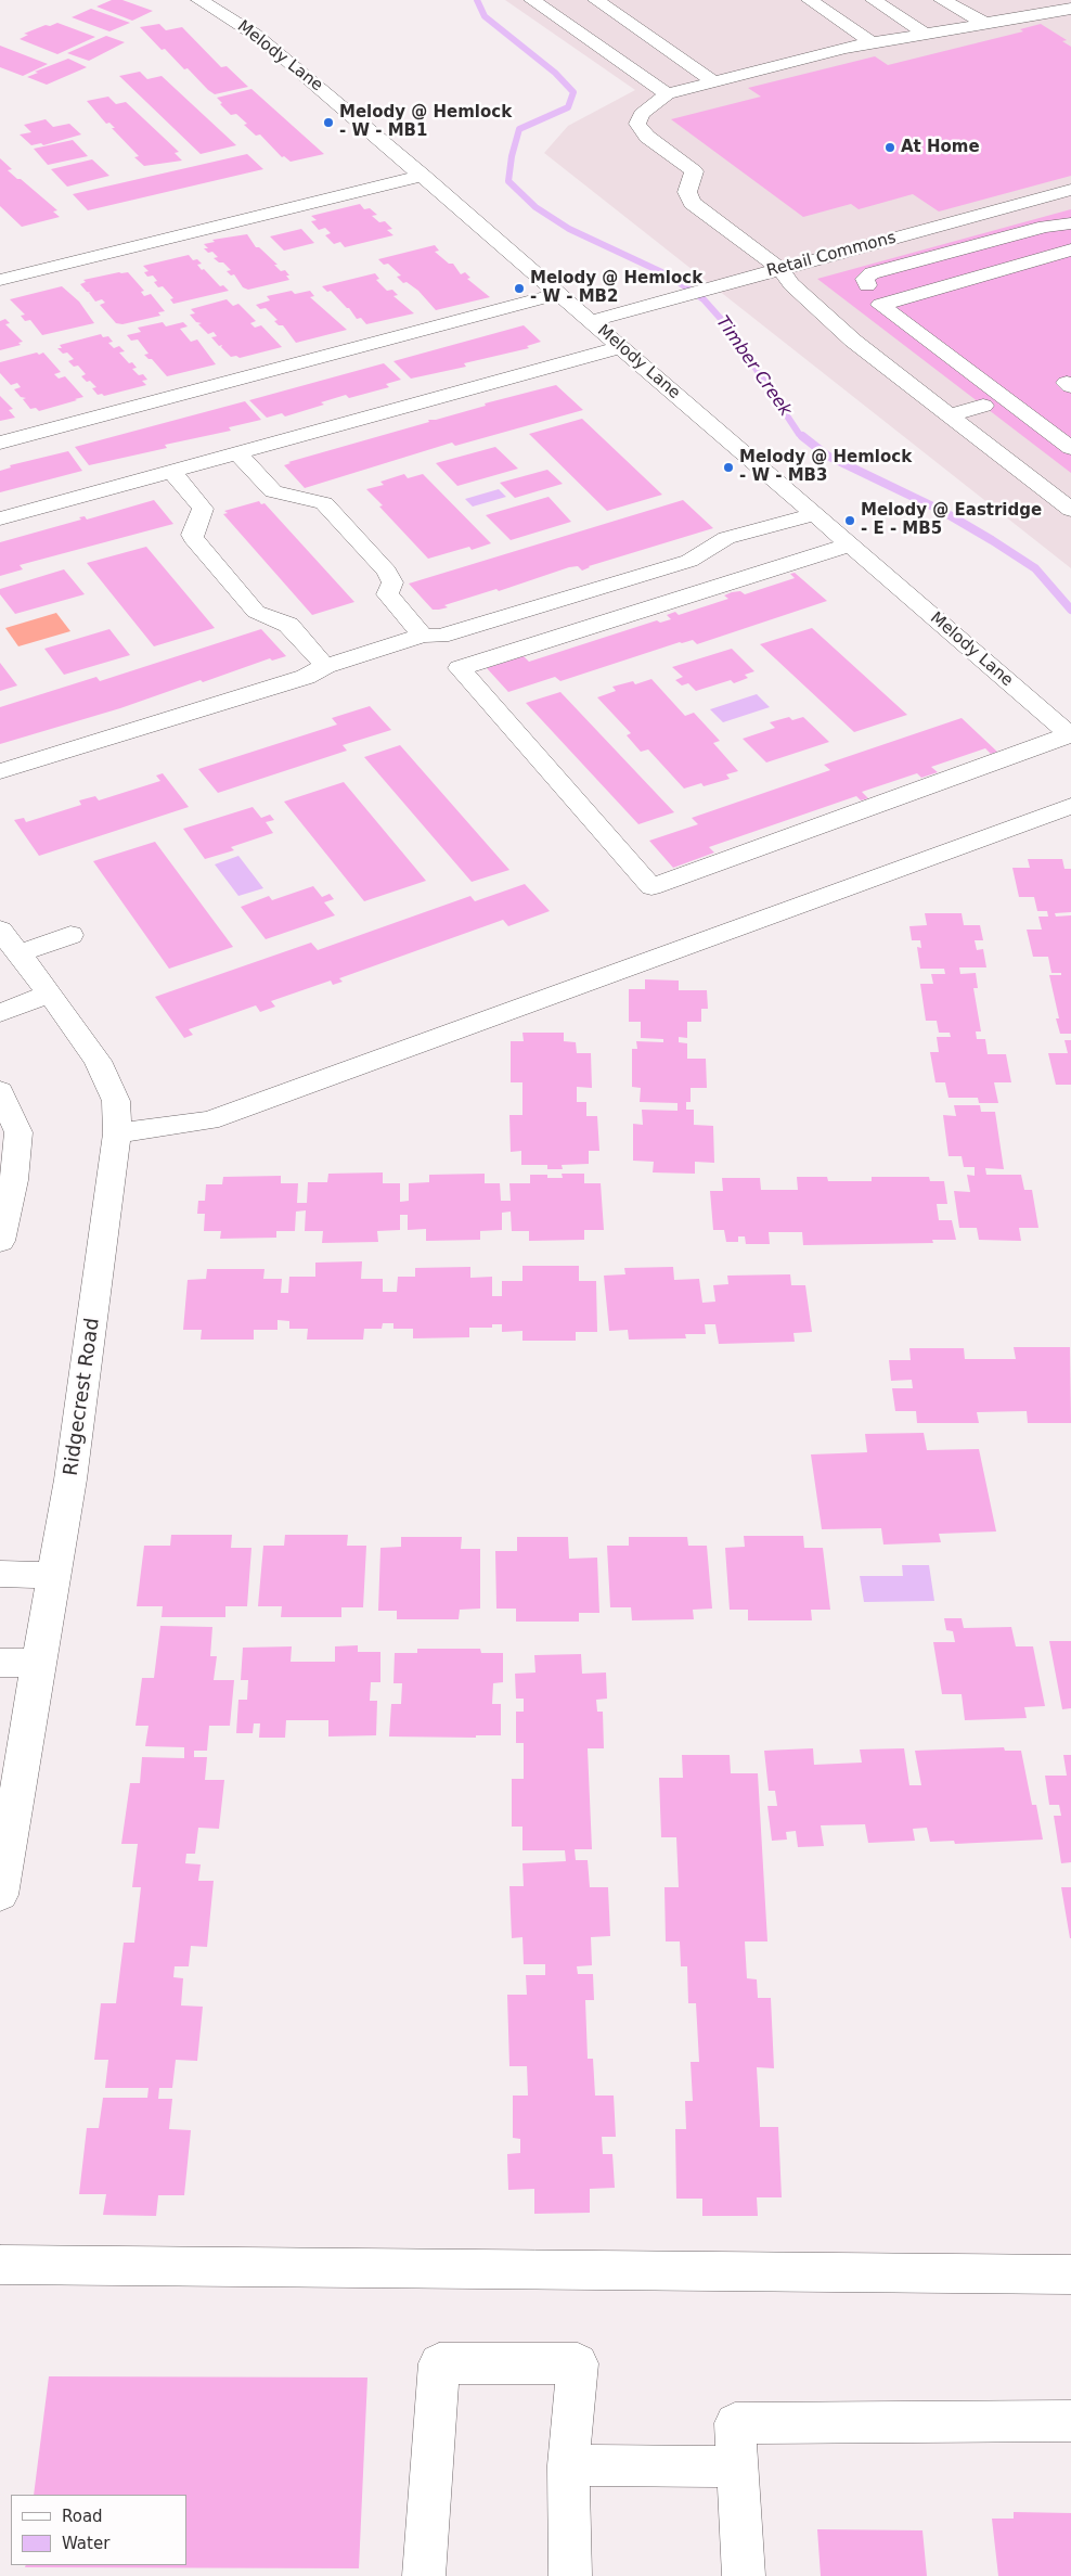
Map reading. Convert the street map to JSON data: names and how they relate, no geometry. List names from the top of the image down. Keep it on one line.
{"streets":{"street":["Melody Lane","Retail Commons","Ridgecrest Road"]},"crossings":[["Melody Lane","Retail Commons"]],"water":["Timber Creek"],"places":["Melody @ Hemlock - W - MB1","At Home","Melody @ Hemlock - W - MB2","Melody @ Hemlock - W - MB3","Melody @ Eastridge - E - MB5"],"legend":["Road","Water"]}
